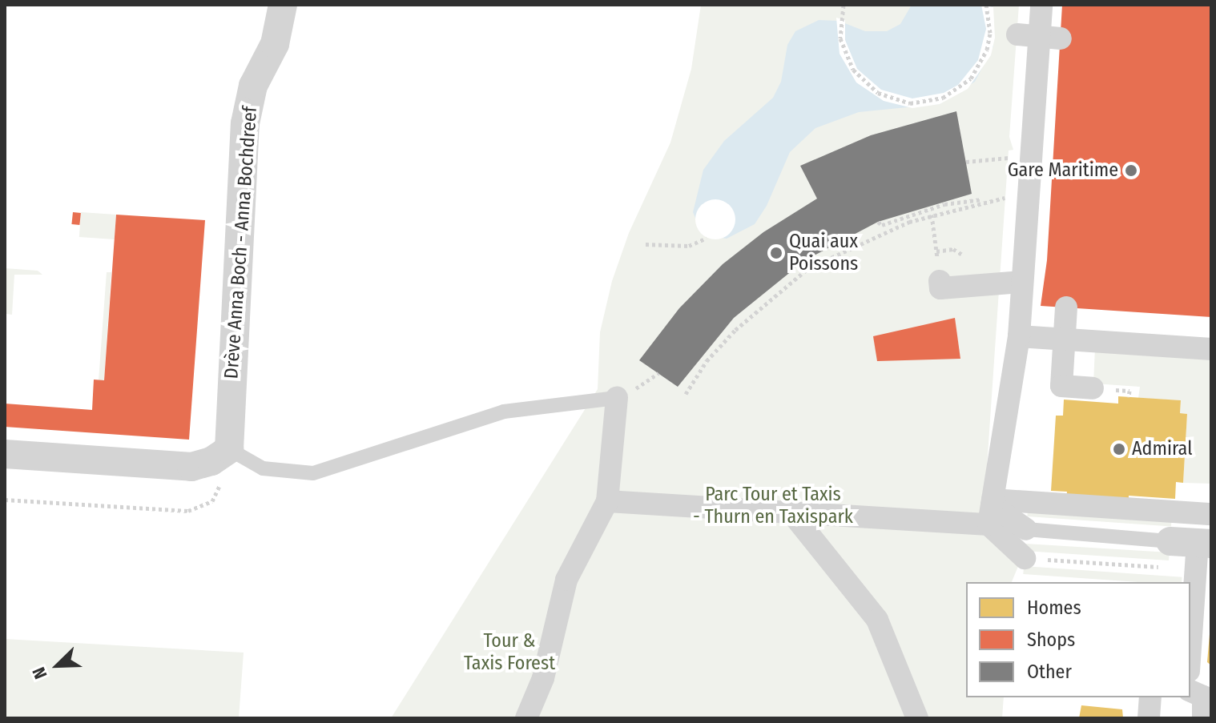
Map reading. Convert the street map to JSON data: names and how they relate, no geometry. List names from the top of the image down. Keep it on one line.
{"streets":{"street":["Drève Anna Boch - Anna Bochdreef"]},"parks":["Parc Tour et Taxis - Thurn en Taxispark","Tour & Taxis Forest"],"places":["Gare Maritime","Quai aux Poissons","Admiral"],"legend":["Homes","Shops","Other"],"north":"bottom left"}
